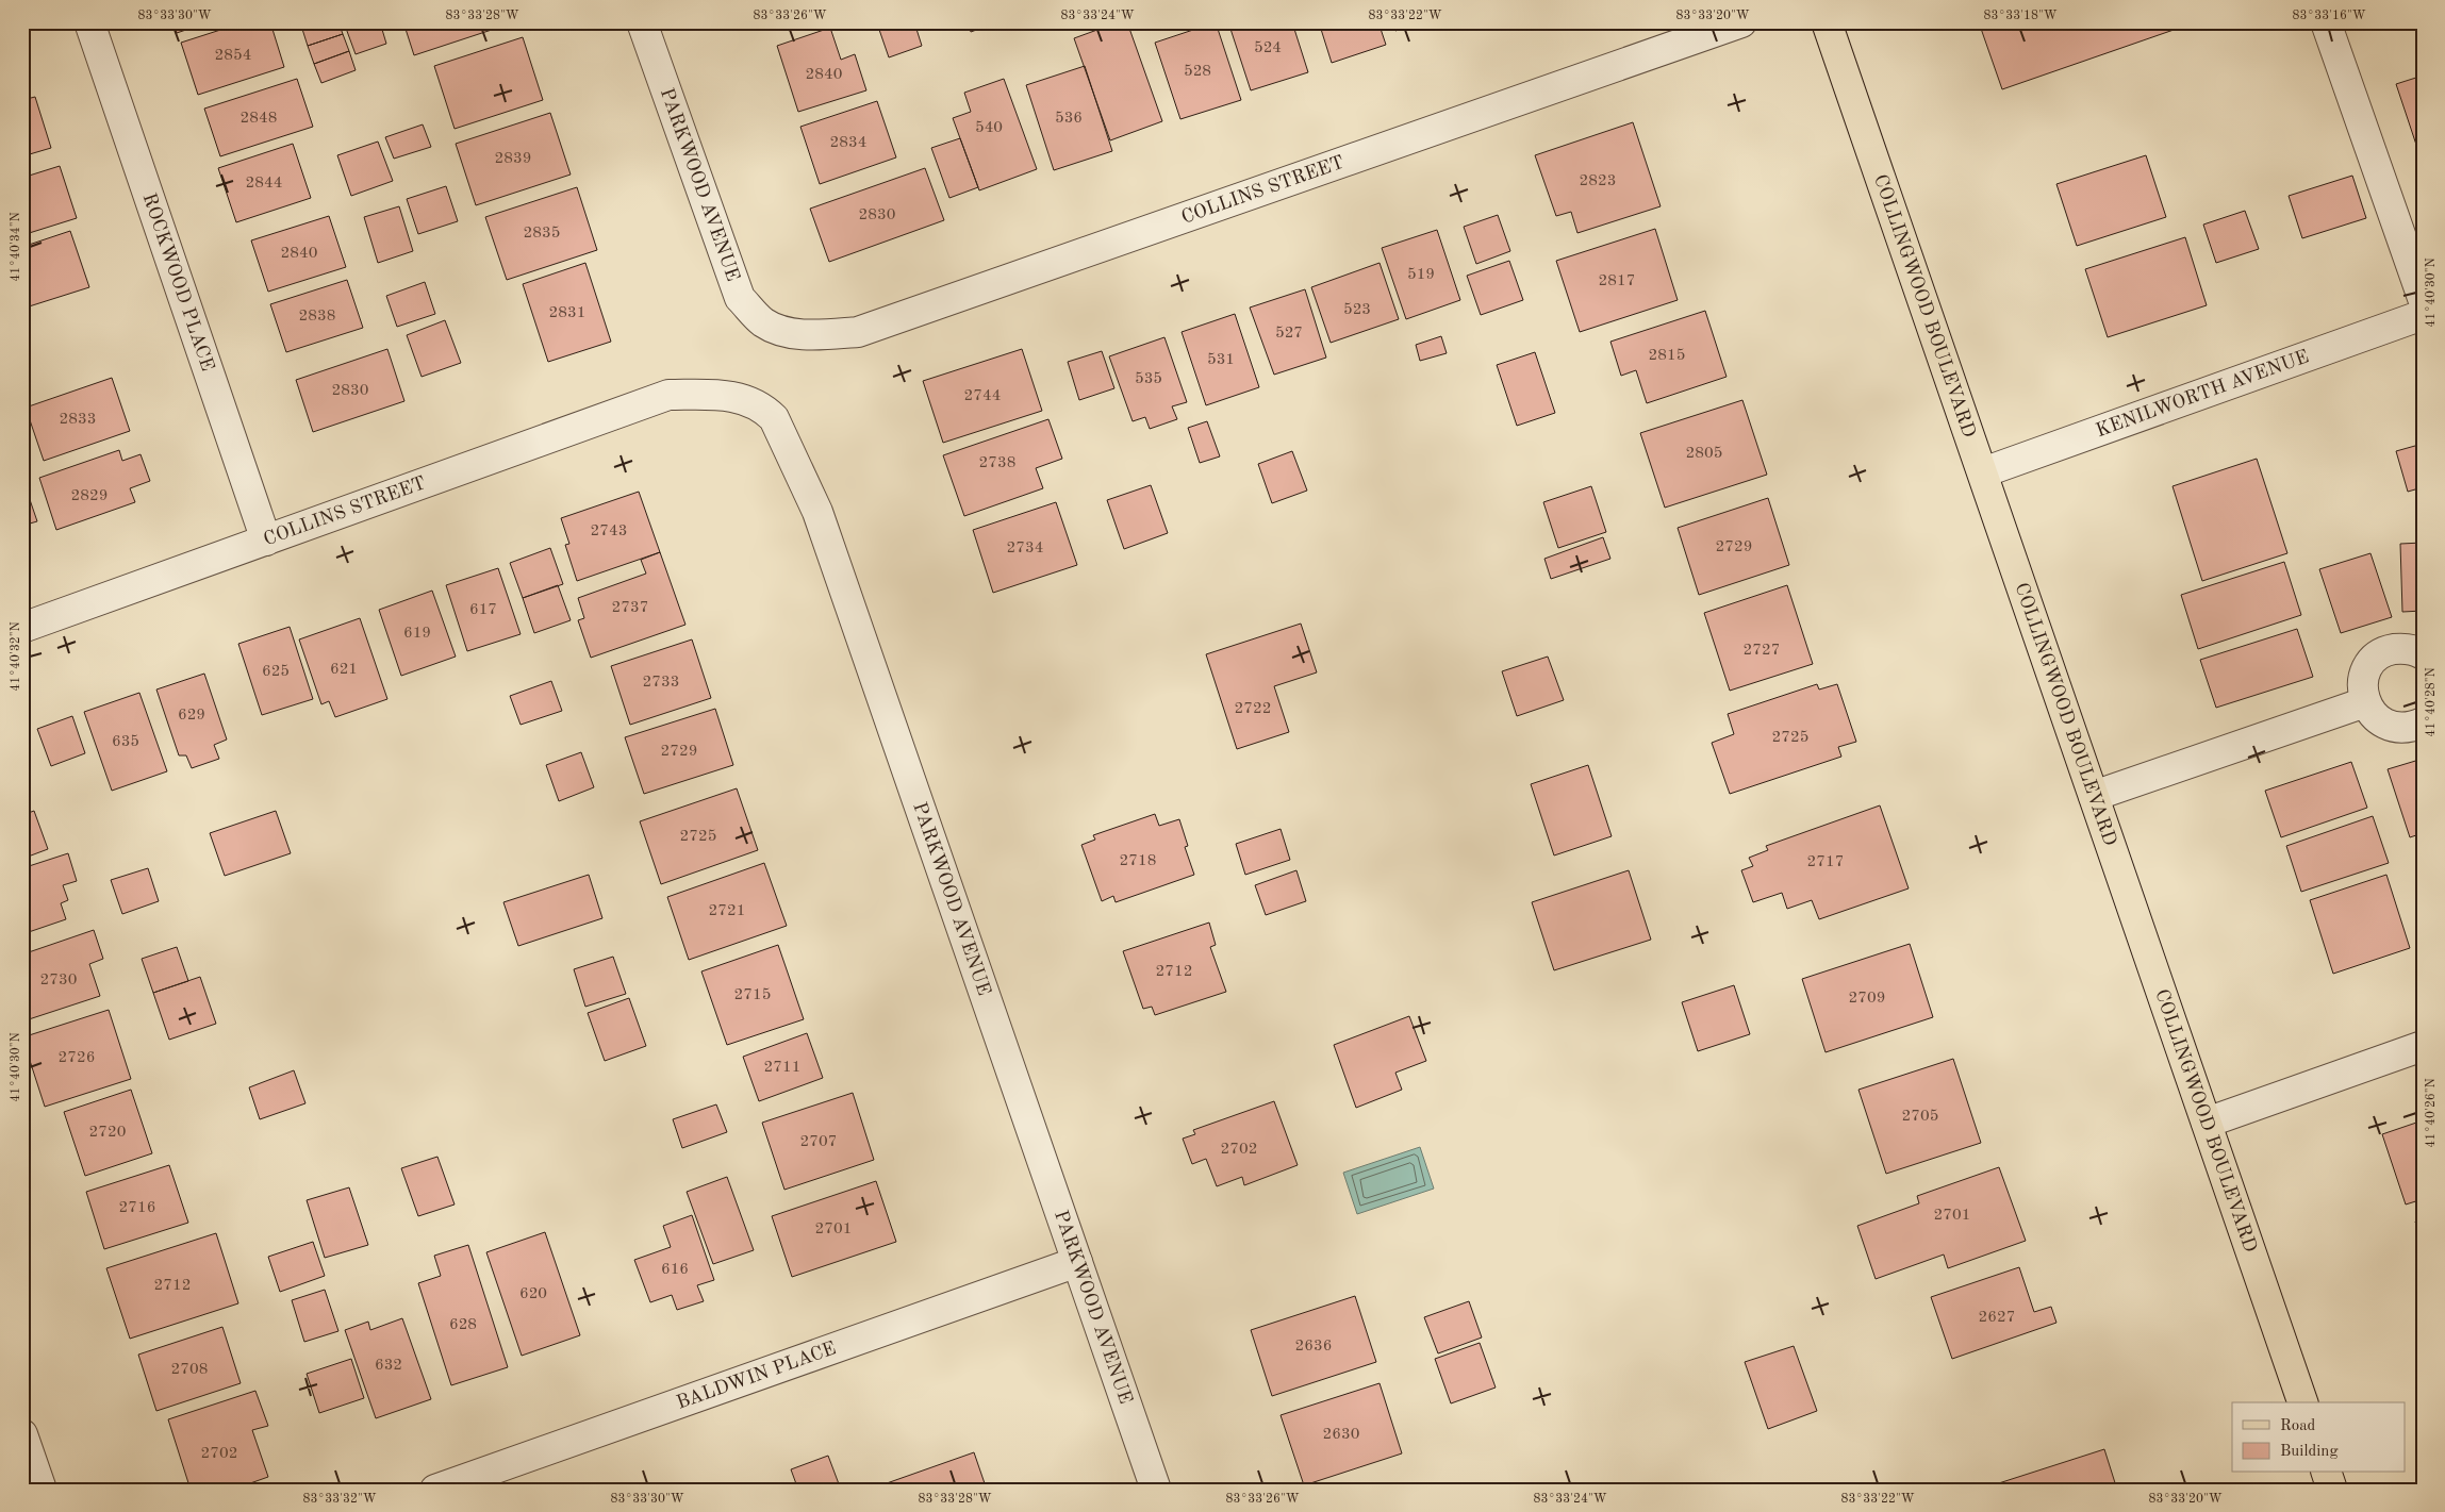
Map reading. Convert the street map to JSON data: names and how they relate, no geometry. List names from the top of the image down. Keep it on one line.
{"streets":{"main road":["COLLINGWOOD BOULEVARD"],"street":["PARKWOOD AVENUE","COLLINS STREET","ROCKWOOD PLACE","KENILWORTH AVENUE","BALDWIN PLACE"]},"crossings":[["PARKWOOD AVENUE","COLLINS STREET"],["PARKWOOD AVENUE","BALDWIN PLACE"],["COLLINS STREET","ROCKWOOD PLACE"],["COLLINGWOOD BOULEVARD","KENILWORTH AVENUE"]],"house_numbers":["524","2854","528","2840","2848","536","540","2834","2839","2823","2844","2830","2835","2840","519","2817","523","2831","2838","527","2815","531","535","2830","2744","2833","2805","2738","2829","2743","2729","2734","2737","617","619","2727","621","625","2733","2722","629","2725","635","2729","2725","2718","2717","2721","2712","2730","2715","2709","2726","2711","2705","2720","2707","2702","2716","2701","2701","616","2712","620","2627","628","2636","632","2708","2630","2702"],"legend":["Road","Building"],"coordinates":["83°33'30\"W","83°33'28\"W","83°33'26\"W","83°33'24\"W","83°33'22\"W","83°33'20\"W","83°33'18\"W","83°33'16\"W","41°40'34\"N","41°40'30\"N","41°40'32\"N","41°40'28\"N","41°40'26\"N","83°33'32\"W"]}
